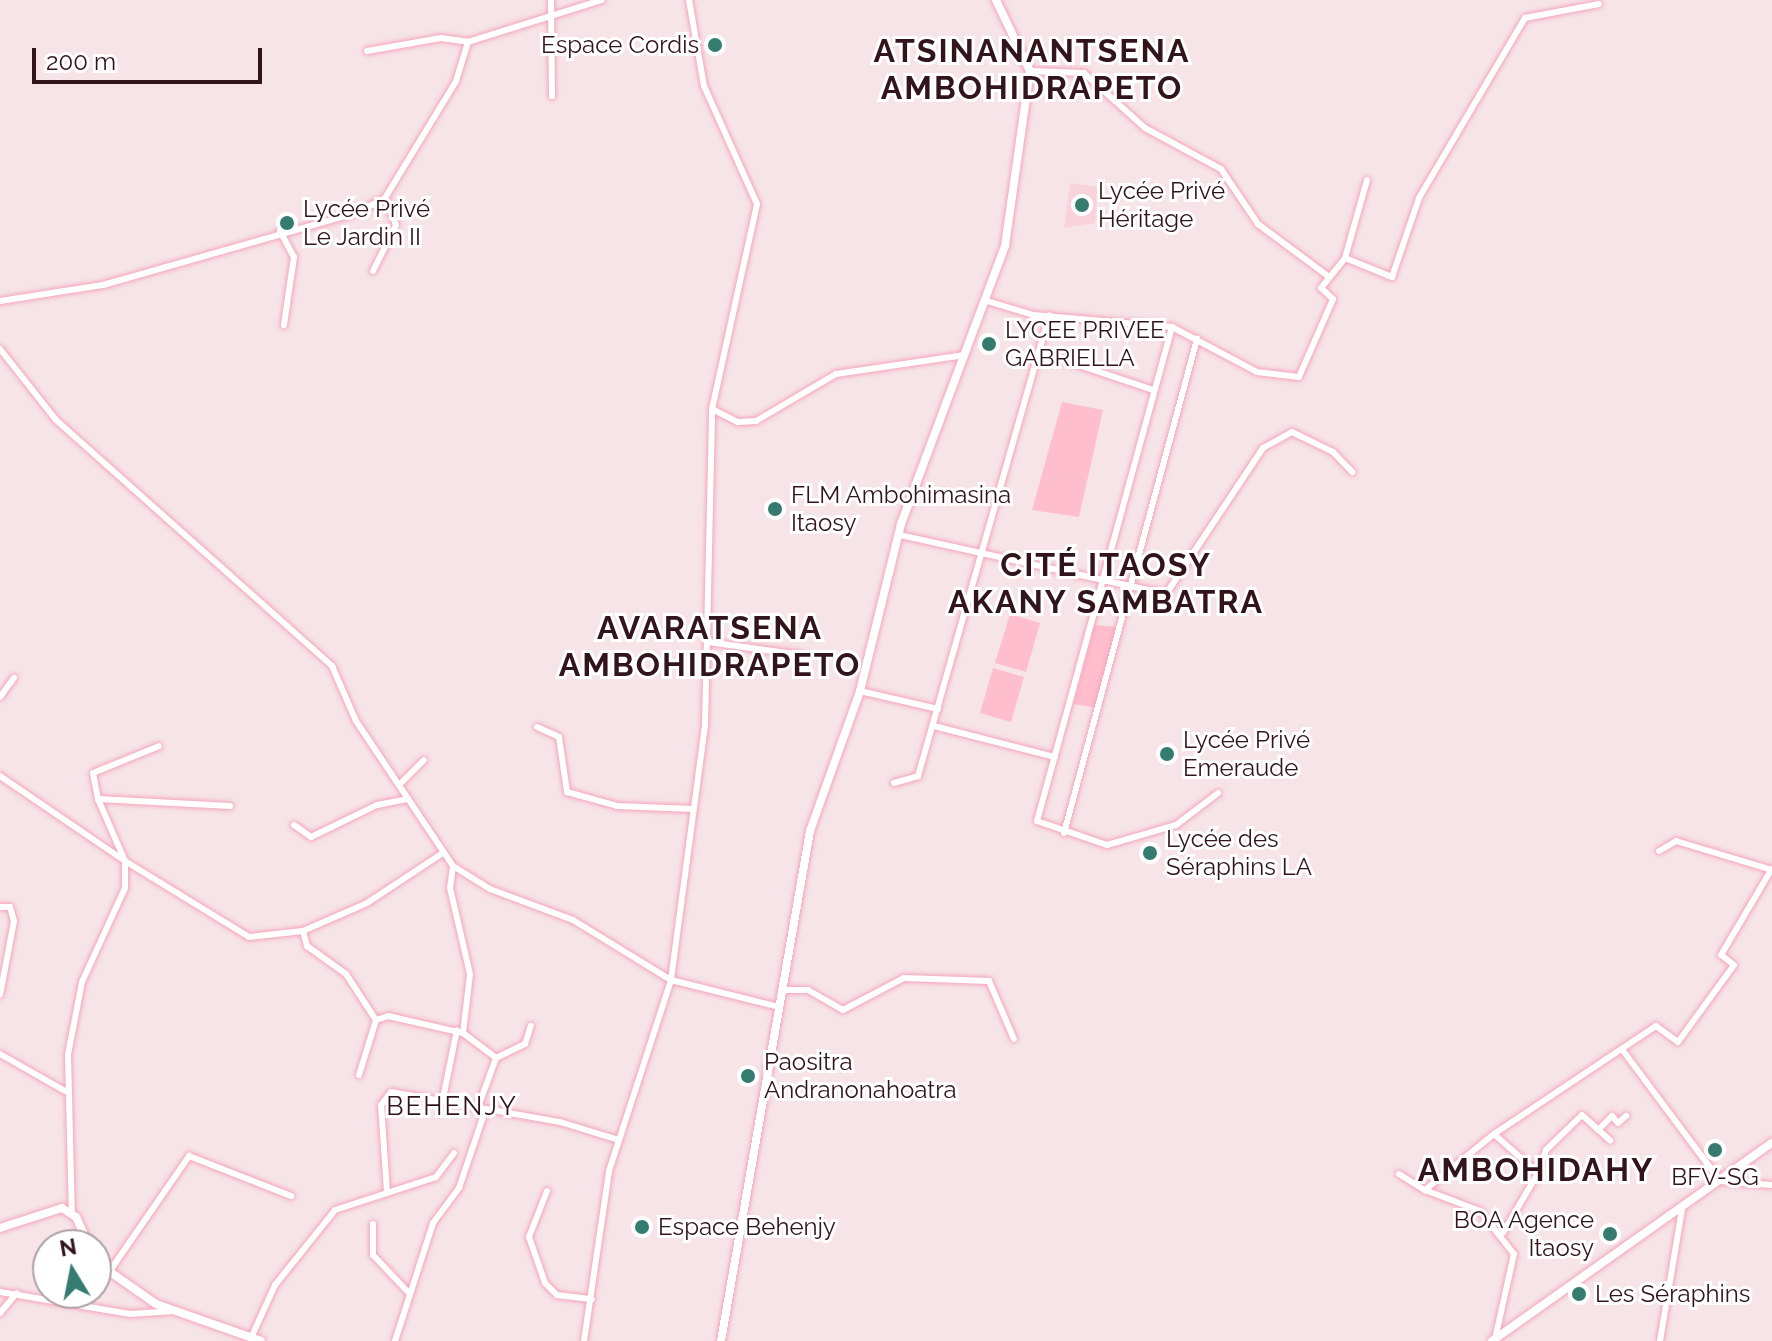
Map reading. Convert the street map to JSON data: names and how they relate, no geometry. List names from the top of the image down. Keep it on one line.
{"districts":["ATSINANANTSENA AMBOHIDRAPETO","CITÉ ITAOSY AKANY SAMBATRA","AVARATSENA AMBOHIDRAPETO","BEHENJY","AMBOHIDAHY"],"places":["Espace Cordis","Lycée Privé Héritage","Lycée Privé Le Jardin II","LYCEE PRIVEE GABRIELLA","FLM Ambohimasina Itaosy","Lycée Privé Emeraude","Lycée des Séraphins LA","Paositra Andranonahoatra","BFV-SG","Espace Behenjy","BOA Agence Itaosy","Les Séraphins"],"scale_bar":"200 m","north":"top"}
